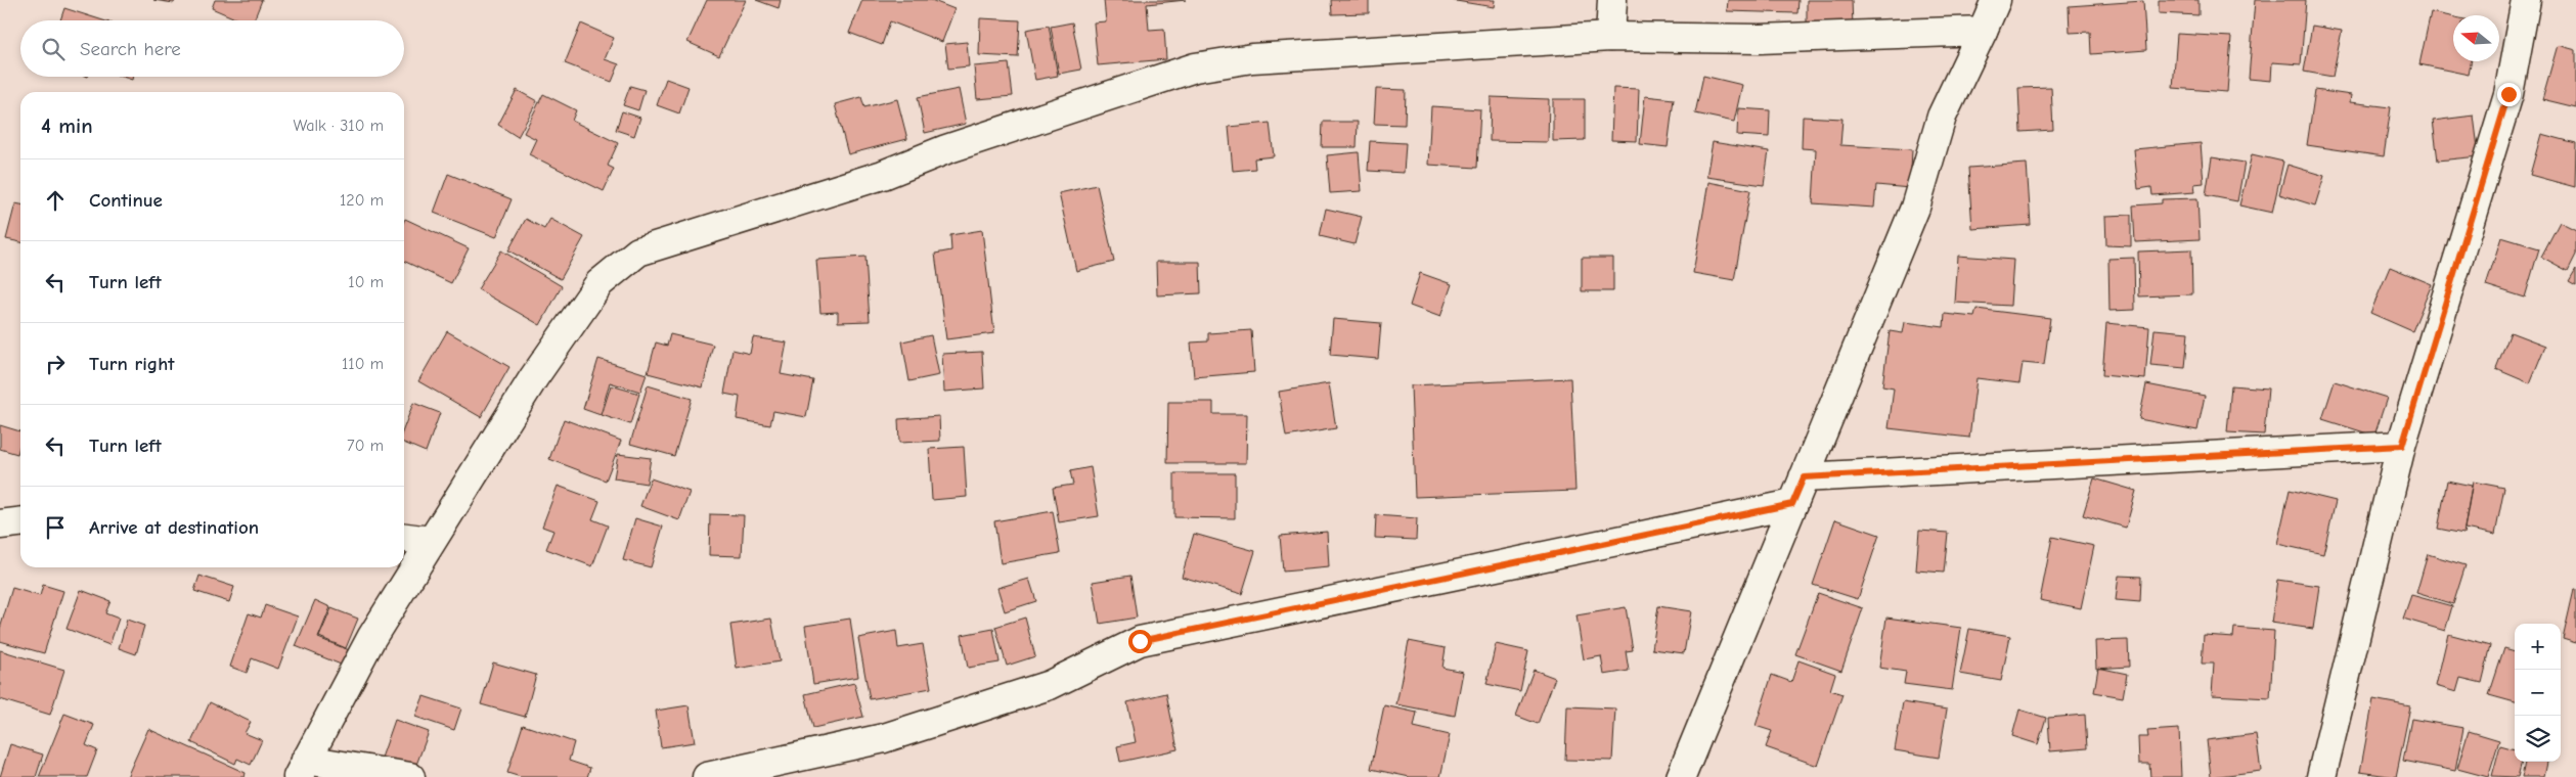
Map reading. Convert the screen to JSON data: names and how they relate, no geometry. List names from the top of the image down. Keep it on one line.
{"north":"left","page":{"search":"Search here","heading":["4 min","Walk · 310 m"],"list":[["Continue","120 m"],["Turn left","10 m"],["Turn right","110 m"],["Turn left","70 m"],"Arrive at destination"],"map_buttons":["+","−"]}}
